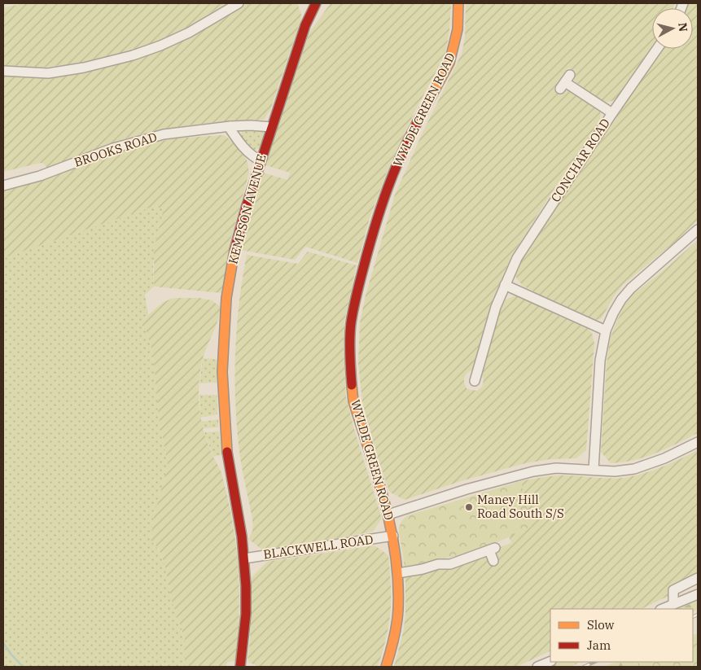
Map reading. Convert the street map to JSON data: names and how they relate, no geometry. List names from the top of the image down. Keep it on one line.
{"streets":{"street":["WYLDE GREEN ROAD","BROOKS ROAD","CONCHAR ROAD","KEMPSON AVENUE","BLACKWELL ROAD"]},"crossings":[["WYLDE GREEN ROAD","BLACKWELL ROAD"],["BROOKS ROAD","KEMPSON AVENUE"],["KEMPSON AVENUE","BLACKWELL ROAD"]],"places":["Maney Hill Road South S/S"],"legend":["Slow","Jam"],"north":"right"}
